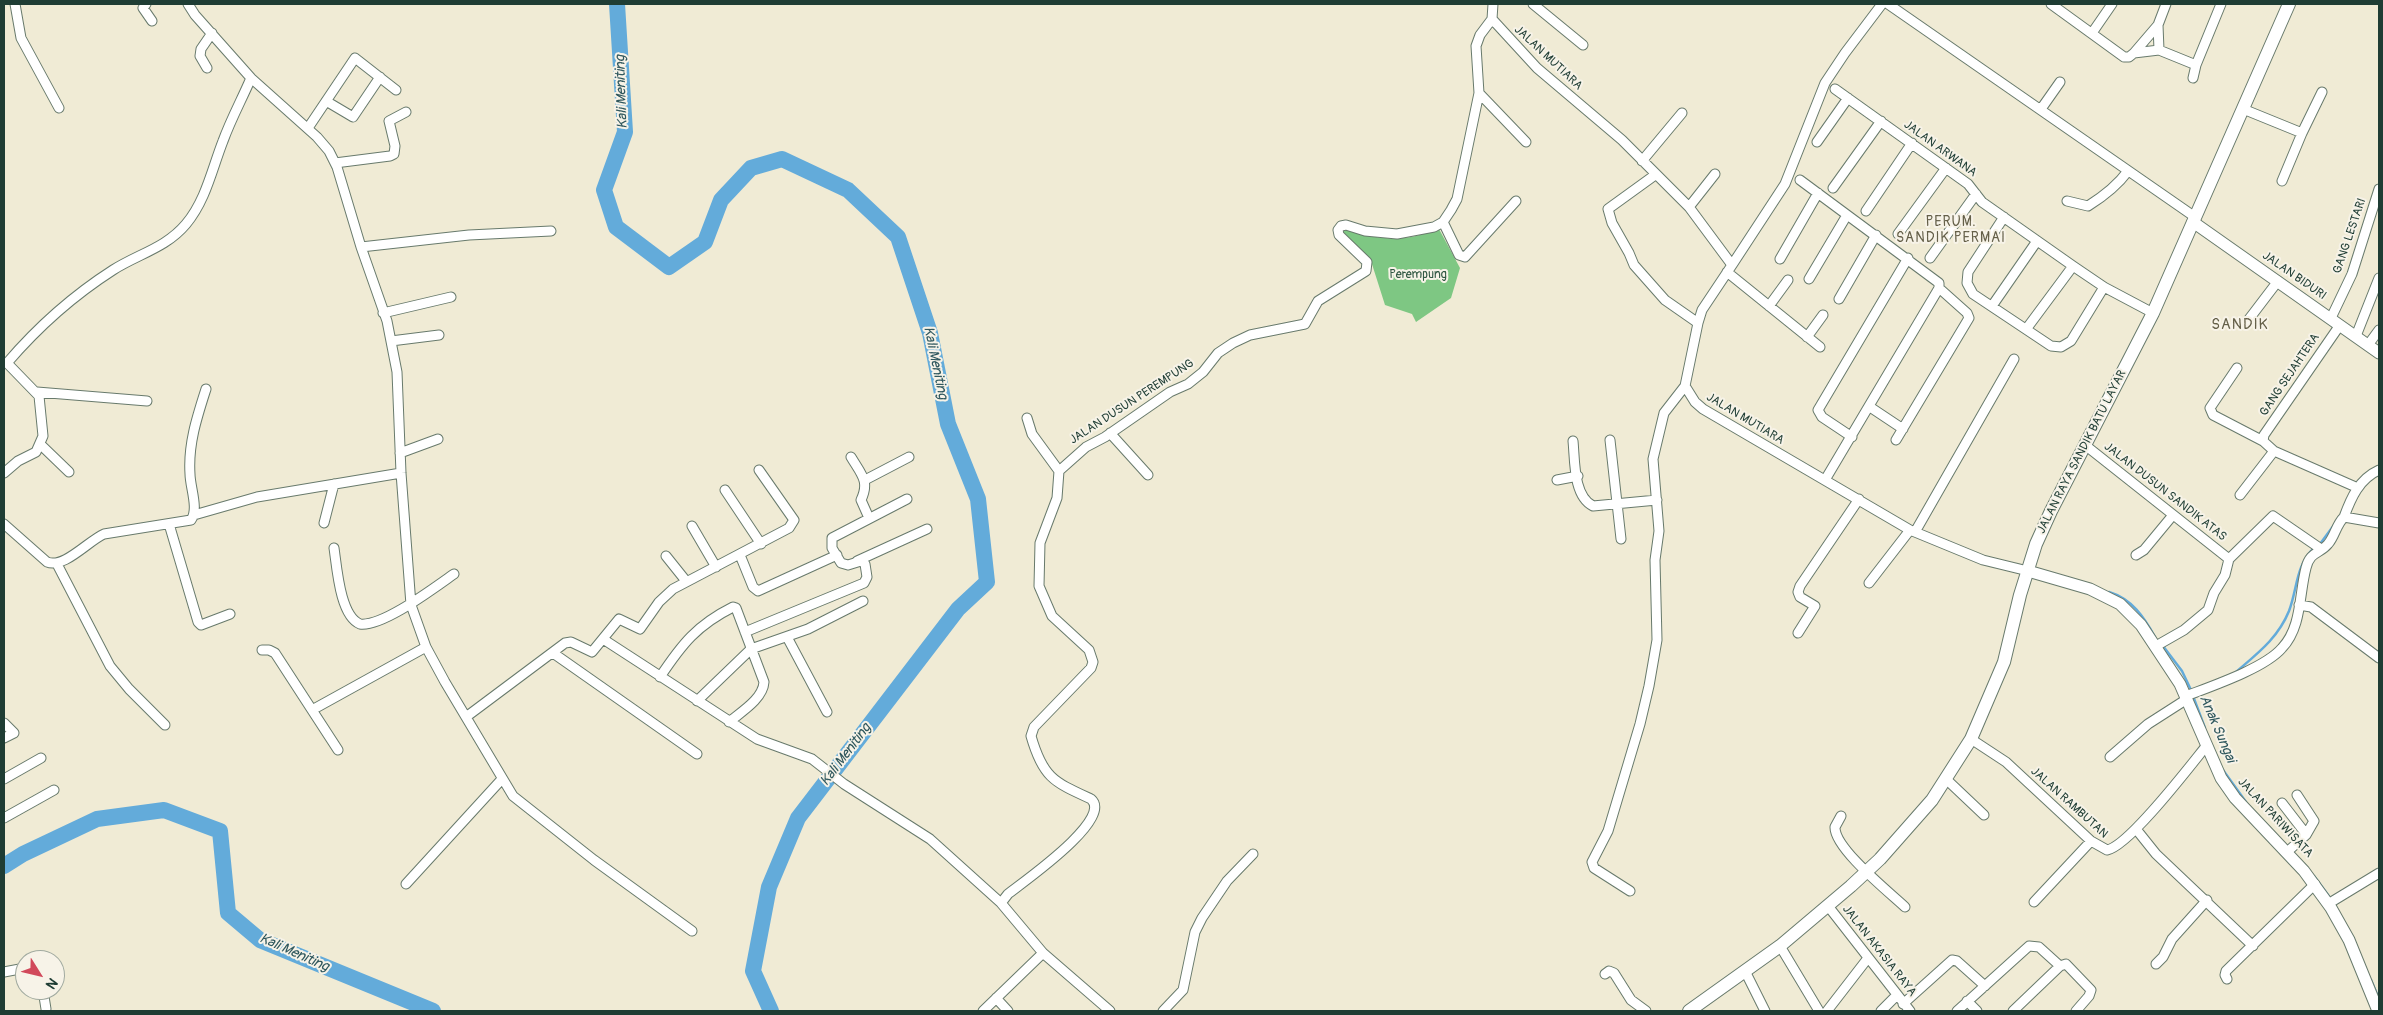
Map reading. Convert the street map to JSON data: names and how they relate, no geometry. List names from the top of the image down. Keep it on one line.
{"streets":{"main road":["JALAN RAYA SANDIK BATU LAYAR"],"street":["JALAN MUTIARA","JALAN ARWANA","GANG LESTARI","JALAN BIDURI","GANG SEJAHTERA","JALAN DUSUN PEREMPUNG","JALAN DUSUN SANDIK ATAS","JALAN RAMBUTAN","JALAN PARIWISATA","JALAN AKASIA RAYA"]},"crossings":[["JALAN MUTIARA","JALAN RAYA SANDIK BATU LAYAR"],["JALAN MUTIARA","JALAN PARIWISATA"],["JALAN ARWANA","JALAN RAYA SANDIK BATU LAYAR"],["GANG LESTARI","JALAN BIDURI"],["GANG LESTARI","GANG SEJAHTERA"],["JALAN BIDURI","GANG SEJAHTERA"],["JALAN BIDURI","JALAN RAYA SANDIK BATU LAYAR"],["JALAN RAYA SANDIK BATU LAYAR","JALAN DUSUN SANDIK ATAS"],["JALAN RAYA SANDIK BATU LAYAR","JALAN RAMBUTAN"],["JALAN RAYA SANDIK BATU LAYAR","JALAN PARIWISATA"],["JALAN RAYA SANDIK BATU LAYAR","JALAN AKASIA RAYA"],["JALAN RAMBUTAN","JALAN PARIWISATA"]],"districts":["PERUM. SANDIK PERMAI","SANDIK"],"water":["Kali Meniting","Anak Sungai"],"parks":["Perempung"],"north":"bottom right"}
